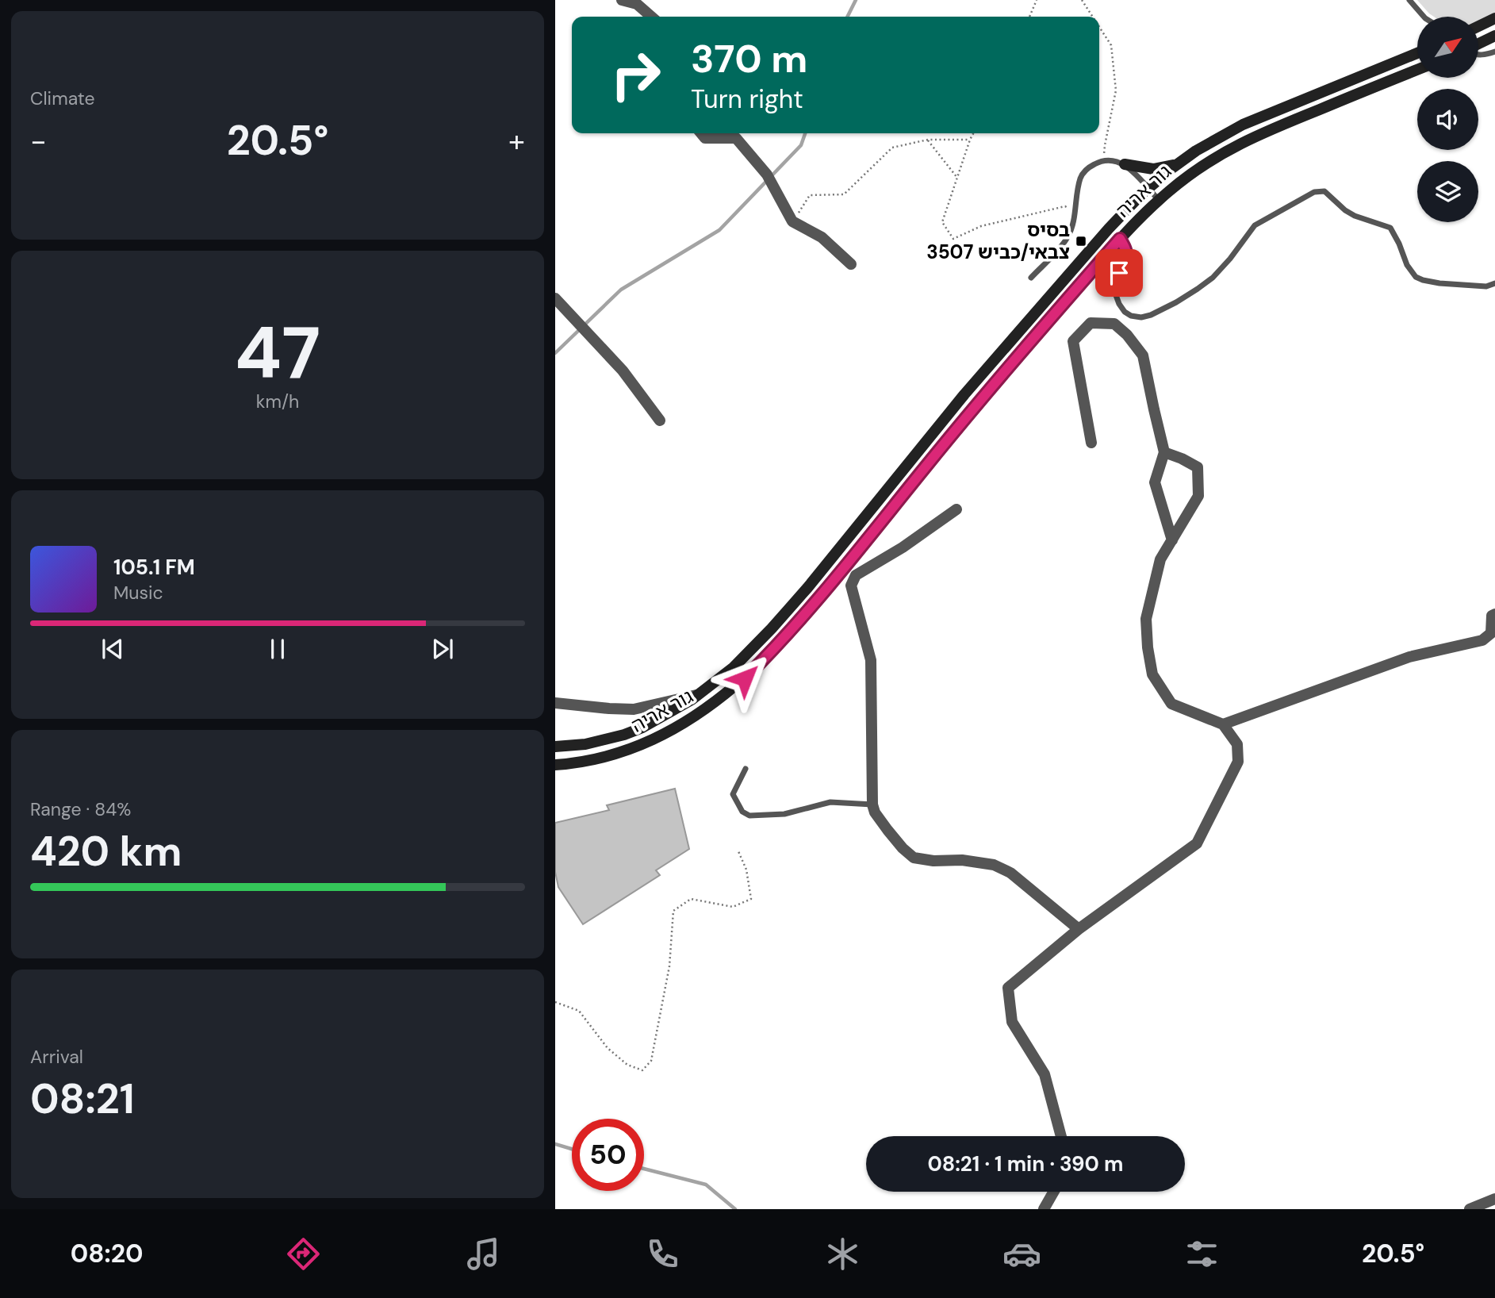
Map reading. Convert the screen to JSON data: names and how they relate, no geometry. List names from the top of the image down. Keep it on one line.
{"streets":{"main road":["גור אריה"]},"places":{"transit":["בסיס צבאי/כביש 3507"]},"north":"top right","page":{"tile":["Climate",["47","km/h"],["Range · 84%","420 km"],["Arrival","08:21"]],"turn":["370 m","Turn right"],"heat":["−","20.5°","+"],"song":["105.1 FM","Music"],"limit":"50","trip":"08:21 · 1 min · 390 m","tabs":["08:20","20.5°"]}}
